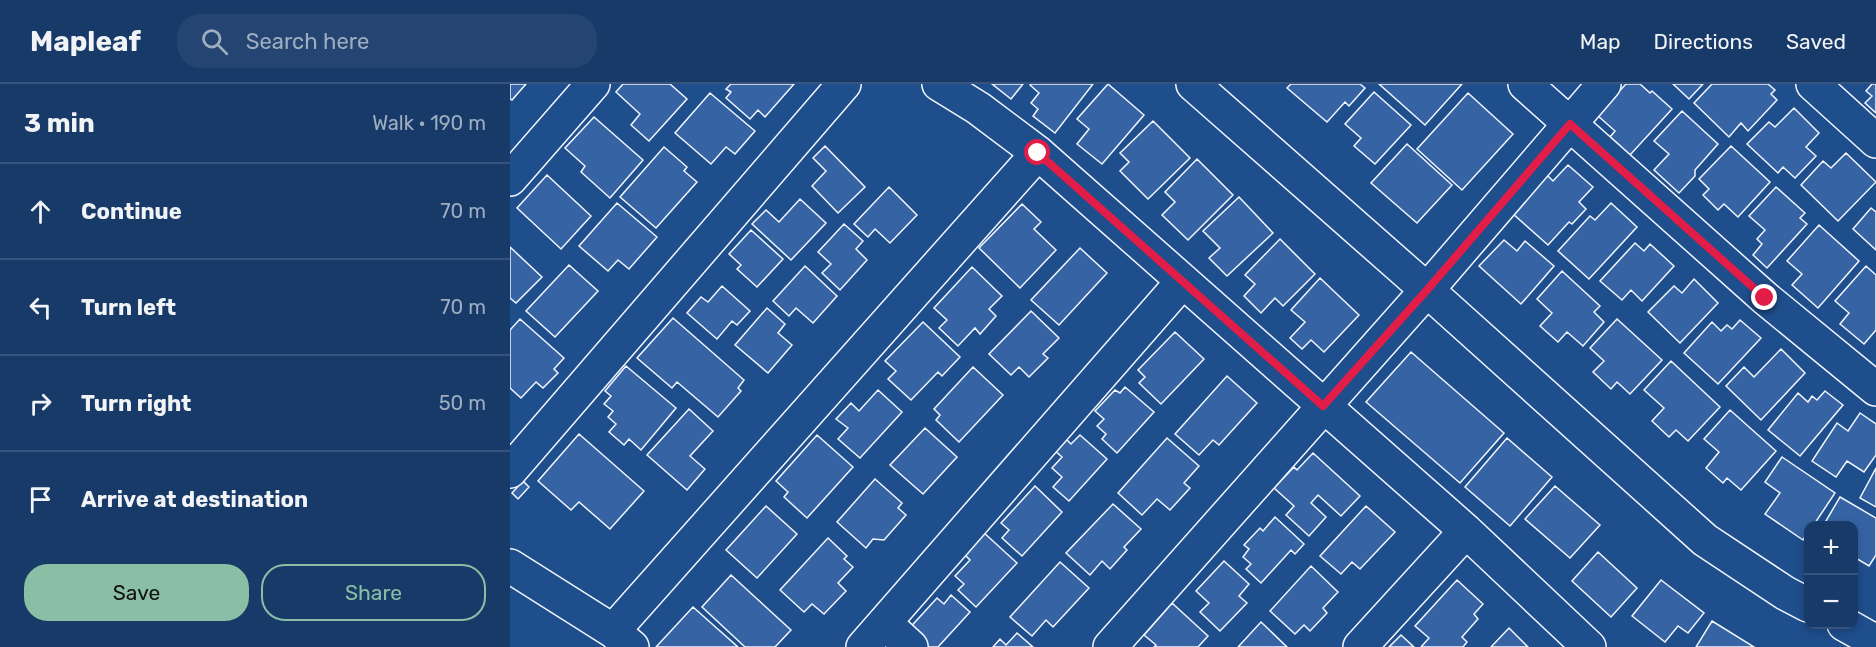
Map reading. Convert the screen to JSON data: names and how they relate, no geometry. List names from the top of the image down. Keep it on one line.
{"page":{"header":"Mapleaf","search":"Search here","nav":["Map","Directions","Saved"],"heading":["3 min","Walk · 190 m"],"list":[["Continue","70 m"],["Turn left","70 m"],["Turn right","50 m"],"Arrive at destination"],"map_buttons":["+","−"],"buttons":["Save","Share"]}}
